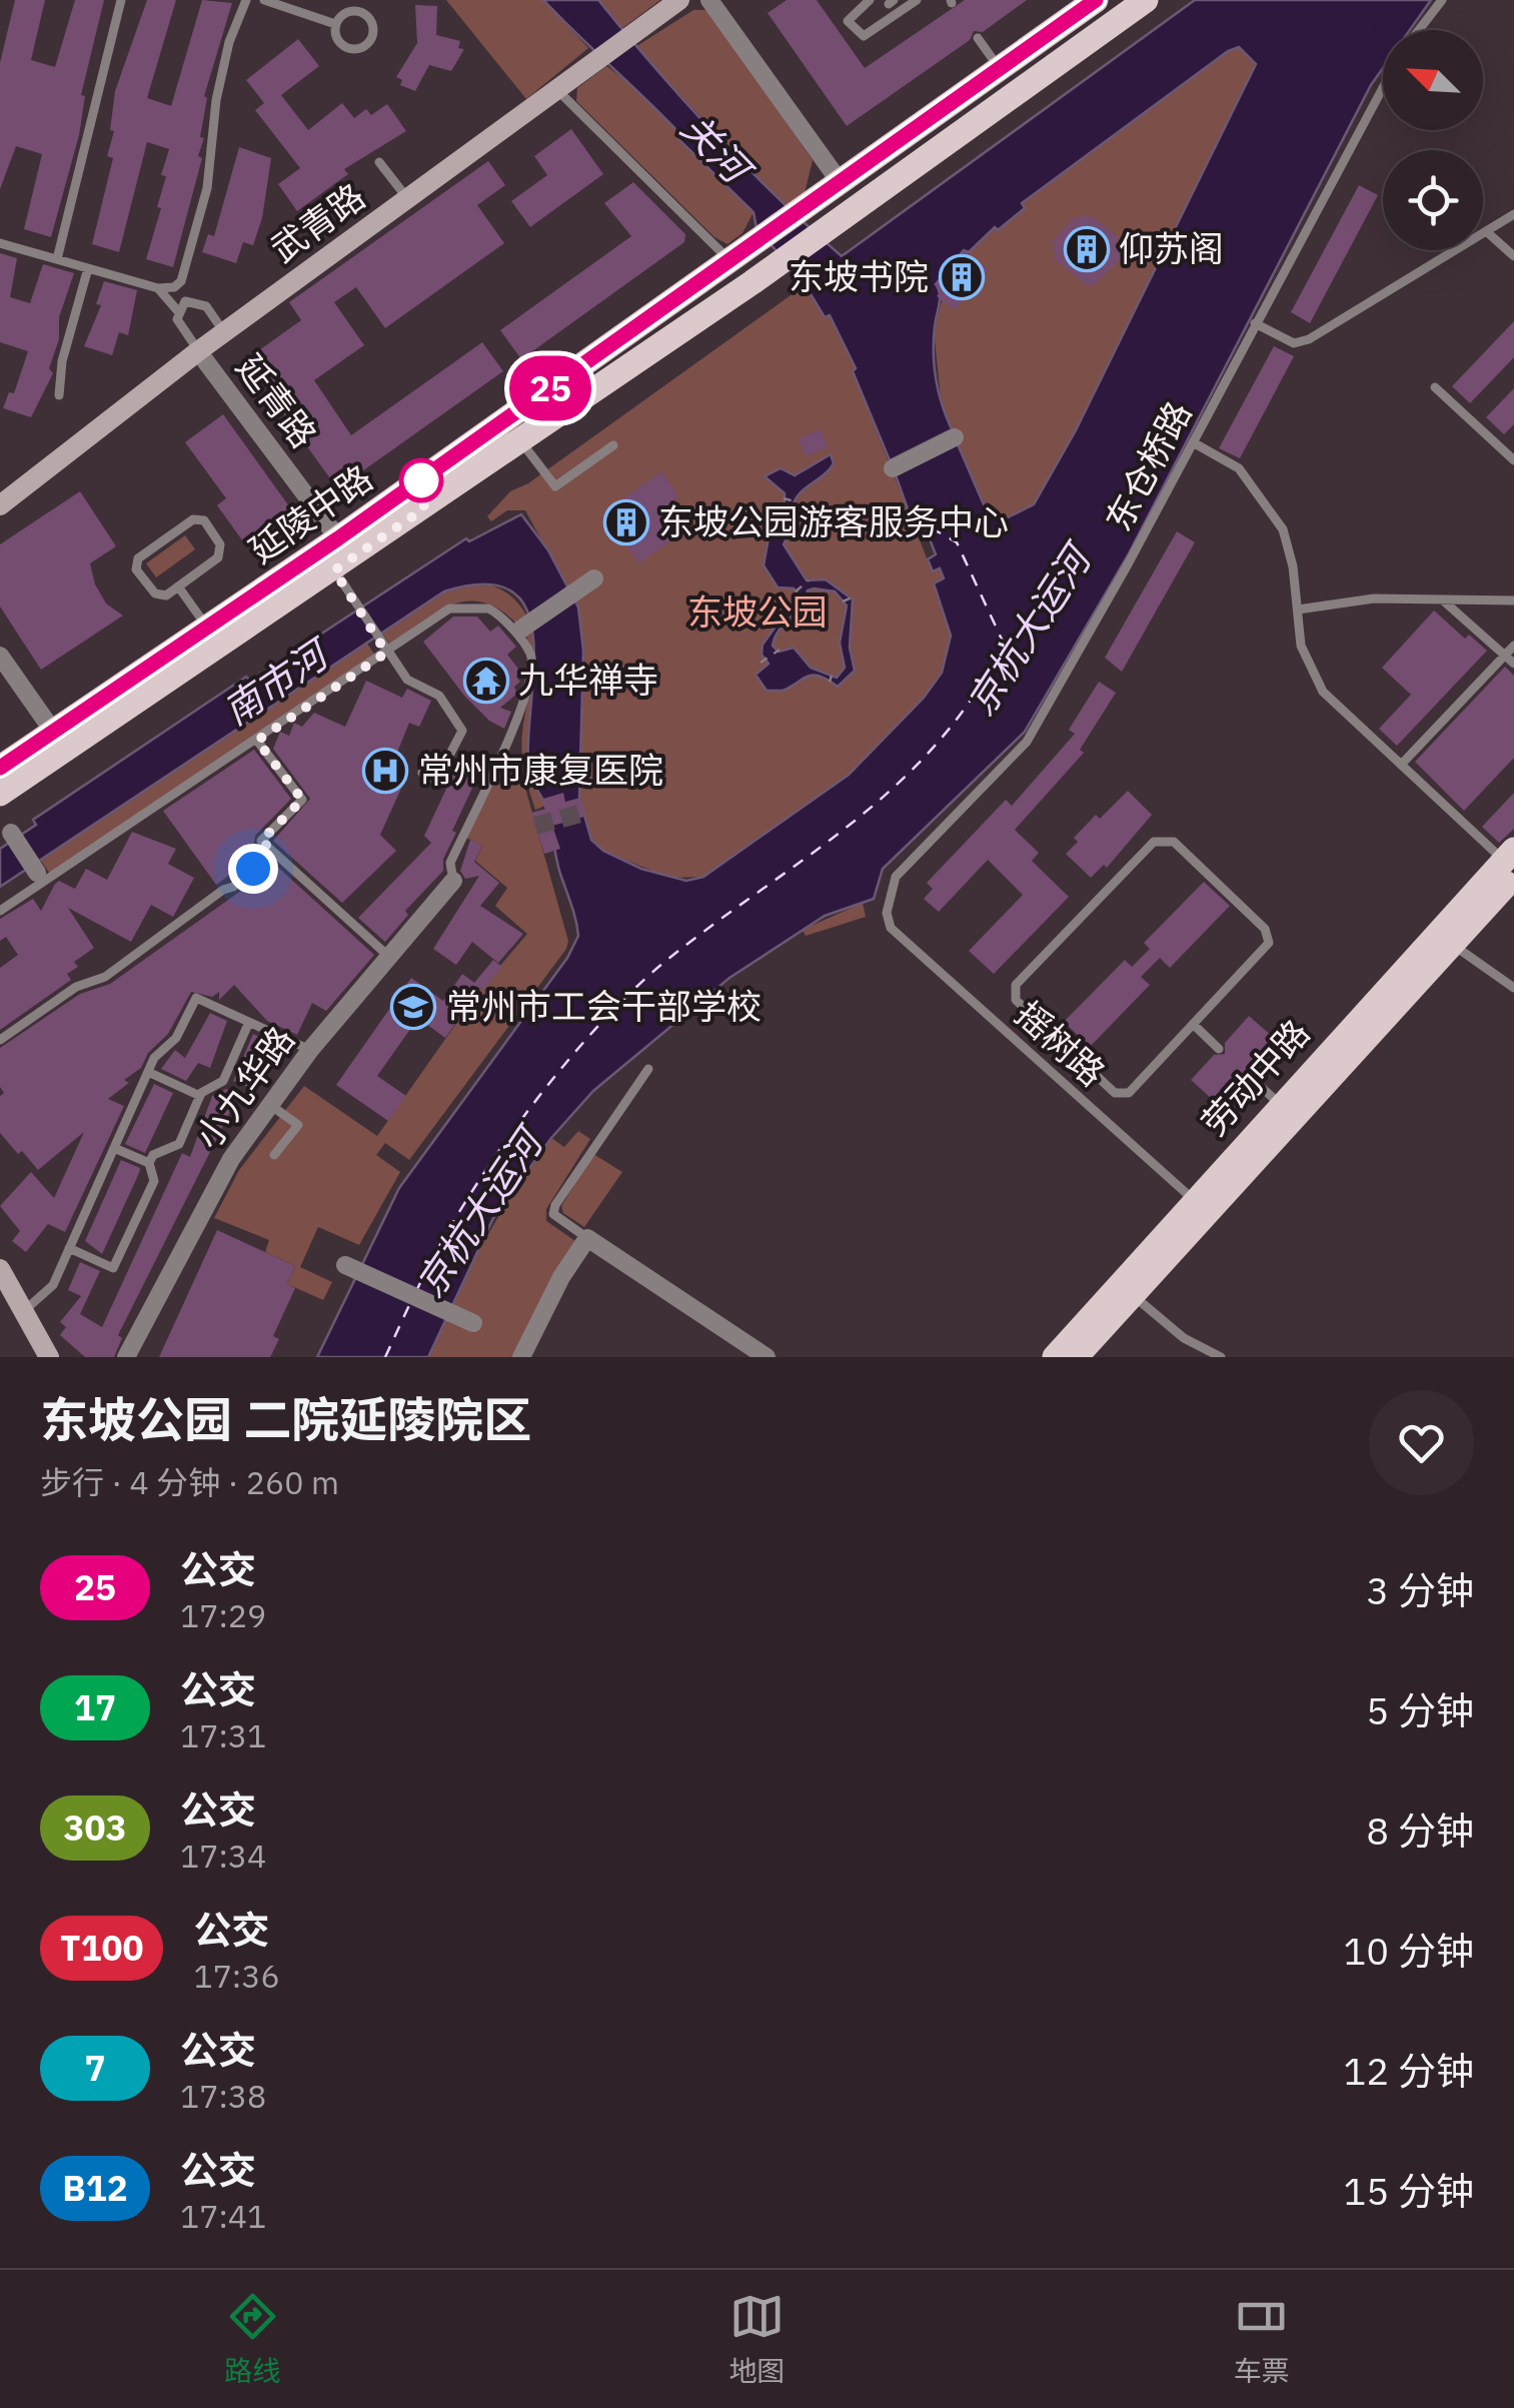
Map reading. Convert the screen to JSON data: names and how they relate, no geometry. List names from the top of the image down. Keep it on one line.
{"streets":{"main road":["延陵中路","劳动中路"],"street":["武青路","延青路","小九华路"],"lane":["东仓桥路","摇树路"]},"crossings":[["武青路","延青路"],["延青路","延陵中路"],["东仓桥路","摇树路"],["摇树路","劳动中路"]],"water":["关河","京杭大运河","南市河"],"parks":["东坡公园"],"places":{"building":["仰苏阁","东坡书院","东坡公园游客服务中心"],"temple":["九华禅寺"],"hospital":["常州市康复医院"],"school or university":["常州市工会干部学校"]},"lines":["bus line 25"],"north":"top left","page":{"on_map":"25","heading":["东坡公园 二院延陵院区","步行 · 4 分钟 · 260 m"],"list":[{"mark":"25","name":"公交","note":"17:29","value":"3 分钟"},{"mark":"17","name":"公交","note":"17:31","value":"5 分钟"},{"mark":"303","name":"公交","note":"17:34","value":"8 分钟"},{"mark":"T100","name":"公交","note":"17:36","value":"10 分钟"},{"mark":"7","name":"公交","note":"17:38","value":"12 分钟"},{"mark":"B12","name":"公交","note":"17:41","value":"15 分钟"}],"tabs":["路线","地图","车票"]}}
